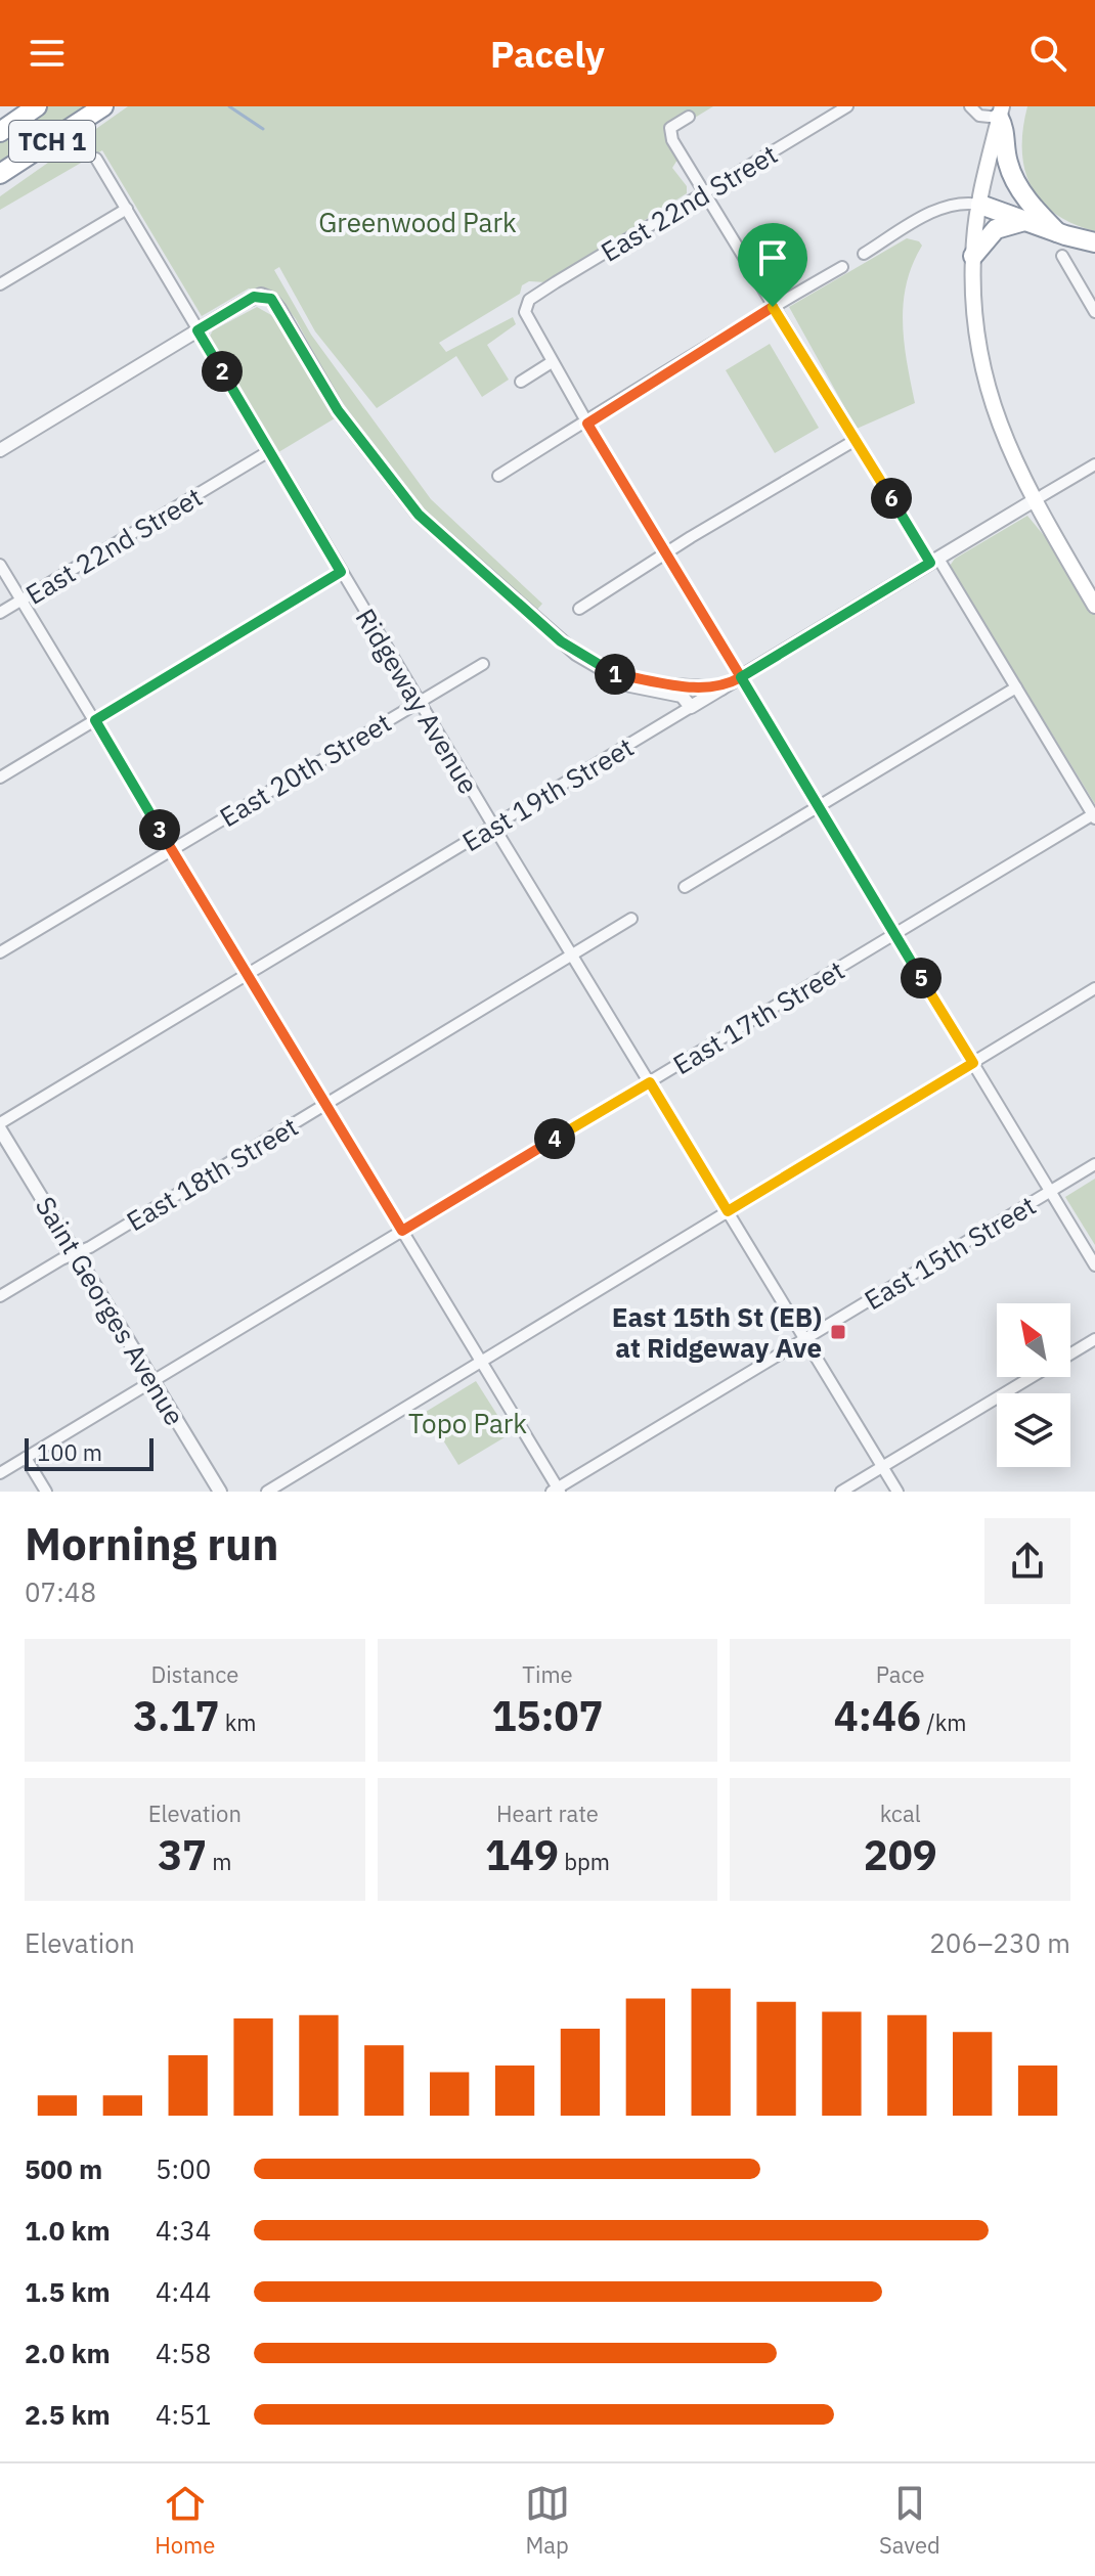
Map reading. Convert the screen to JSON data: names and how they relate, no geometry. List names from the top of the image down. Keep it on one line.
{"streets":{"highway":["TCH 1"],"street":["East 22nd Street","Ridgeway Avenue","East 20th Street","East 19th Street","East 17th Street","East 18th Street","East 15th Street","Saint Georges Avenue"]},"crossings":[["East 22nd Street","Ridgeway Avenue"],["Ridgeway Avenue","East 20th Street"],["Ridgeway Avenue","East 19th Street"],["Ridgeway Avenue","East 17th Street"],["Ridgeway Avenue","East 18th Street"],["Ridgeway Avenue","East 15th Street"],["East 19th Street","Saint Georges Avenue"],["East 17th Street","Saint Georges Avenue"],["East 18th Street","Saint Georges Avenue"]],"parks":["Greenwood Park","Topo Park"],"places":{"transit":["East 15th St (EB) at Ridgeway Ave"]},"scale_bar":"100 m","north":"top left","page":{"header":"Pacely","pins":["2","6","1","3","5","4"],"scale":"100 m","heading":["Morning run","07:48"],"stats":[["Distance","3.17 km"],["Time","15:07"],["Pace","4:46 /km"],["Elevation","37 m"],["Heart rate","149 bpm"],["kcal","209"]],"chart":["Elevation","206–230 m"],"list":[{"name":"500 m","note":"5:00"},{"name":"1.0 km","note":"4:34"},{"name":"1.5 km","note":"4:44"},{"name":"2.0 km","note":"4:58"},{"name":"2.5 km","note":"4:51"}],"tabs":["Home","Map","Saved"]}}
